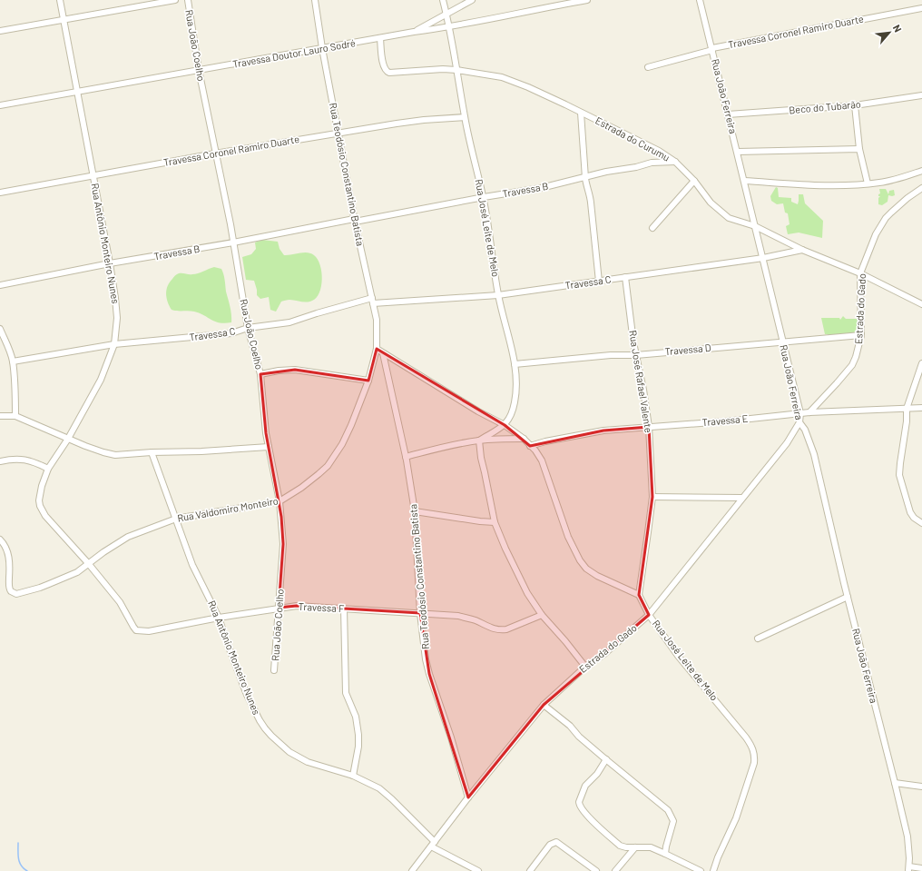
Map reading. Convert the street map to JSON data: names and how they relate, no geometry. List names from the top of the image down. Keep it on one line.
{"streets":{"street":["Travessa Coronel Ramiro Duarte","Rua João Coelho","Travessa Doutor Lauro Sodré","Rua João Ferreira","Beco do Tubarão","Estrada do Curumu","Rua Teodósio Constantino Batista","Travessa B","Rua José Leite de Melo","Rua Antônio Monteiro Nunes","Travessa C","Estrada do Gado","Travessa D","Rua José Rafael Valente","Travessa E","Rua Valdomiro Monteiro","Travessa F"]},"crossings":[["Travessa Coronel Ramiro Duarte","Rua João Coelho"],["Travessa Coronel Ramiro Duarte","Rua João Ferreira"],["Travessa Coronel Ramiro Duarte","Rua Teodósio Constantino Batista"],["Travessa Coronel Ramiro Duarte","Rua José Leite de Melo"],["Travessa Coronel Ramiro Duarte","Rua Antônio Monteiro Nunes"],["Rua João Coelho","Travessa Doutor Lauro Sodré"],["Rua João Coelho","Travessa B"],["Rua João Coelho","Travessa C"],["Rua João Coelho","Rua Valdomiro Monteiro"],["Rua João Coelho","Travessa F"],["Travessa Doutor Lauro Sodré","Estrada do Curumu"],["Travessa Doutor Lauro Sodré","Rua Teodósio Constantino Batista"],["Travessa Doutor Lauro Sodré","Rua José Leite de Melo"],["Travessa Doutor Lauro Sodré","Rua Antônio Monteiro Nunes"],["Rua João Ferreira","Beco do Tubarão"],["Rua João Ferreira","Estrada do Curumu"],["Rua João Ferreira","Travessa C"],["Rua João Ferreira","Estrada do Gado"],["Rua João Ferreira","Travessa D"],["Rua João Ferreira","Travessa E"],["Estrada do Curumu","Travessa B"],["Estrada do Curumu","Rua José Leite de Melo"],["Estrada do Curumu","Travessa C"],["Estrada do Curumu","Estrada do Gado"],["Rua Teodósio Constantino Batista","Travessa B"],["Rua Teodósio Constantino Batista","Travessa C"],["Rua Teodósio Constantino Batista","Estrada do Gado"],["Rua Teodósio Constantino Batista","Rua Valdomiro Monteiro"],["Rua Teodósio Constantino Batista","Travessa F"],["Travessa B","Rua José Leite de Melo"],["Travessa B","Rua Antônio Monteiro Nunes"],["Rua José Leite de Melo","Travessa C"],["Rua José Leite de Melo","Estrada do Gado"],["Rua José Leite de Melo","Travessa D"],["Rua José Leite de Melo","Rua José Rafael Valente"],["Rua Antônio Monteiro Nunes","Travessa C"],["Rua Antônio Monteiro Nunes","Estrada do Gado"],["Rua Antônio Monteiro Nunes","Rua Valdomiro Monteiro"],["Rua Antônio Monteiro Nunes","Travessa F"],["Travessa C","Rua José Rafael Valente"],["Estrada do Gado","Travessa D"],["Estrada do Gado","Travessa E"],["Travessa D","Rua José Rafael Valente"],["Rua José Rafael Valente","Travessa E"],["Rua Valdomiro Monteiro","Travessa F"]],"north":"top right"}
